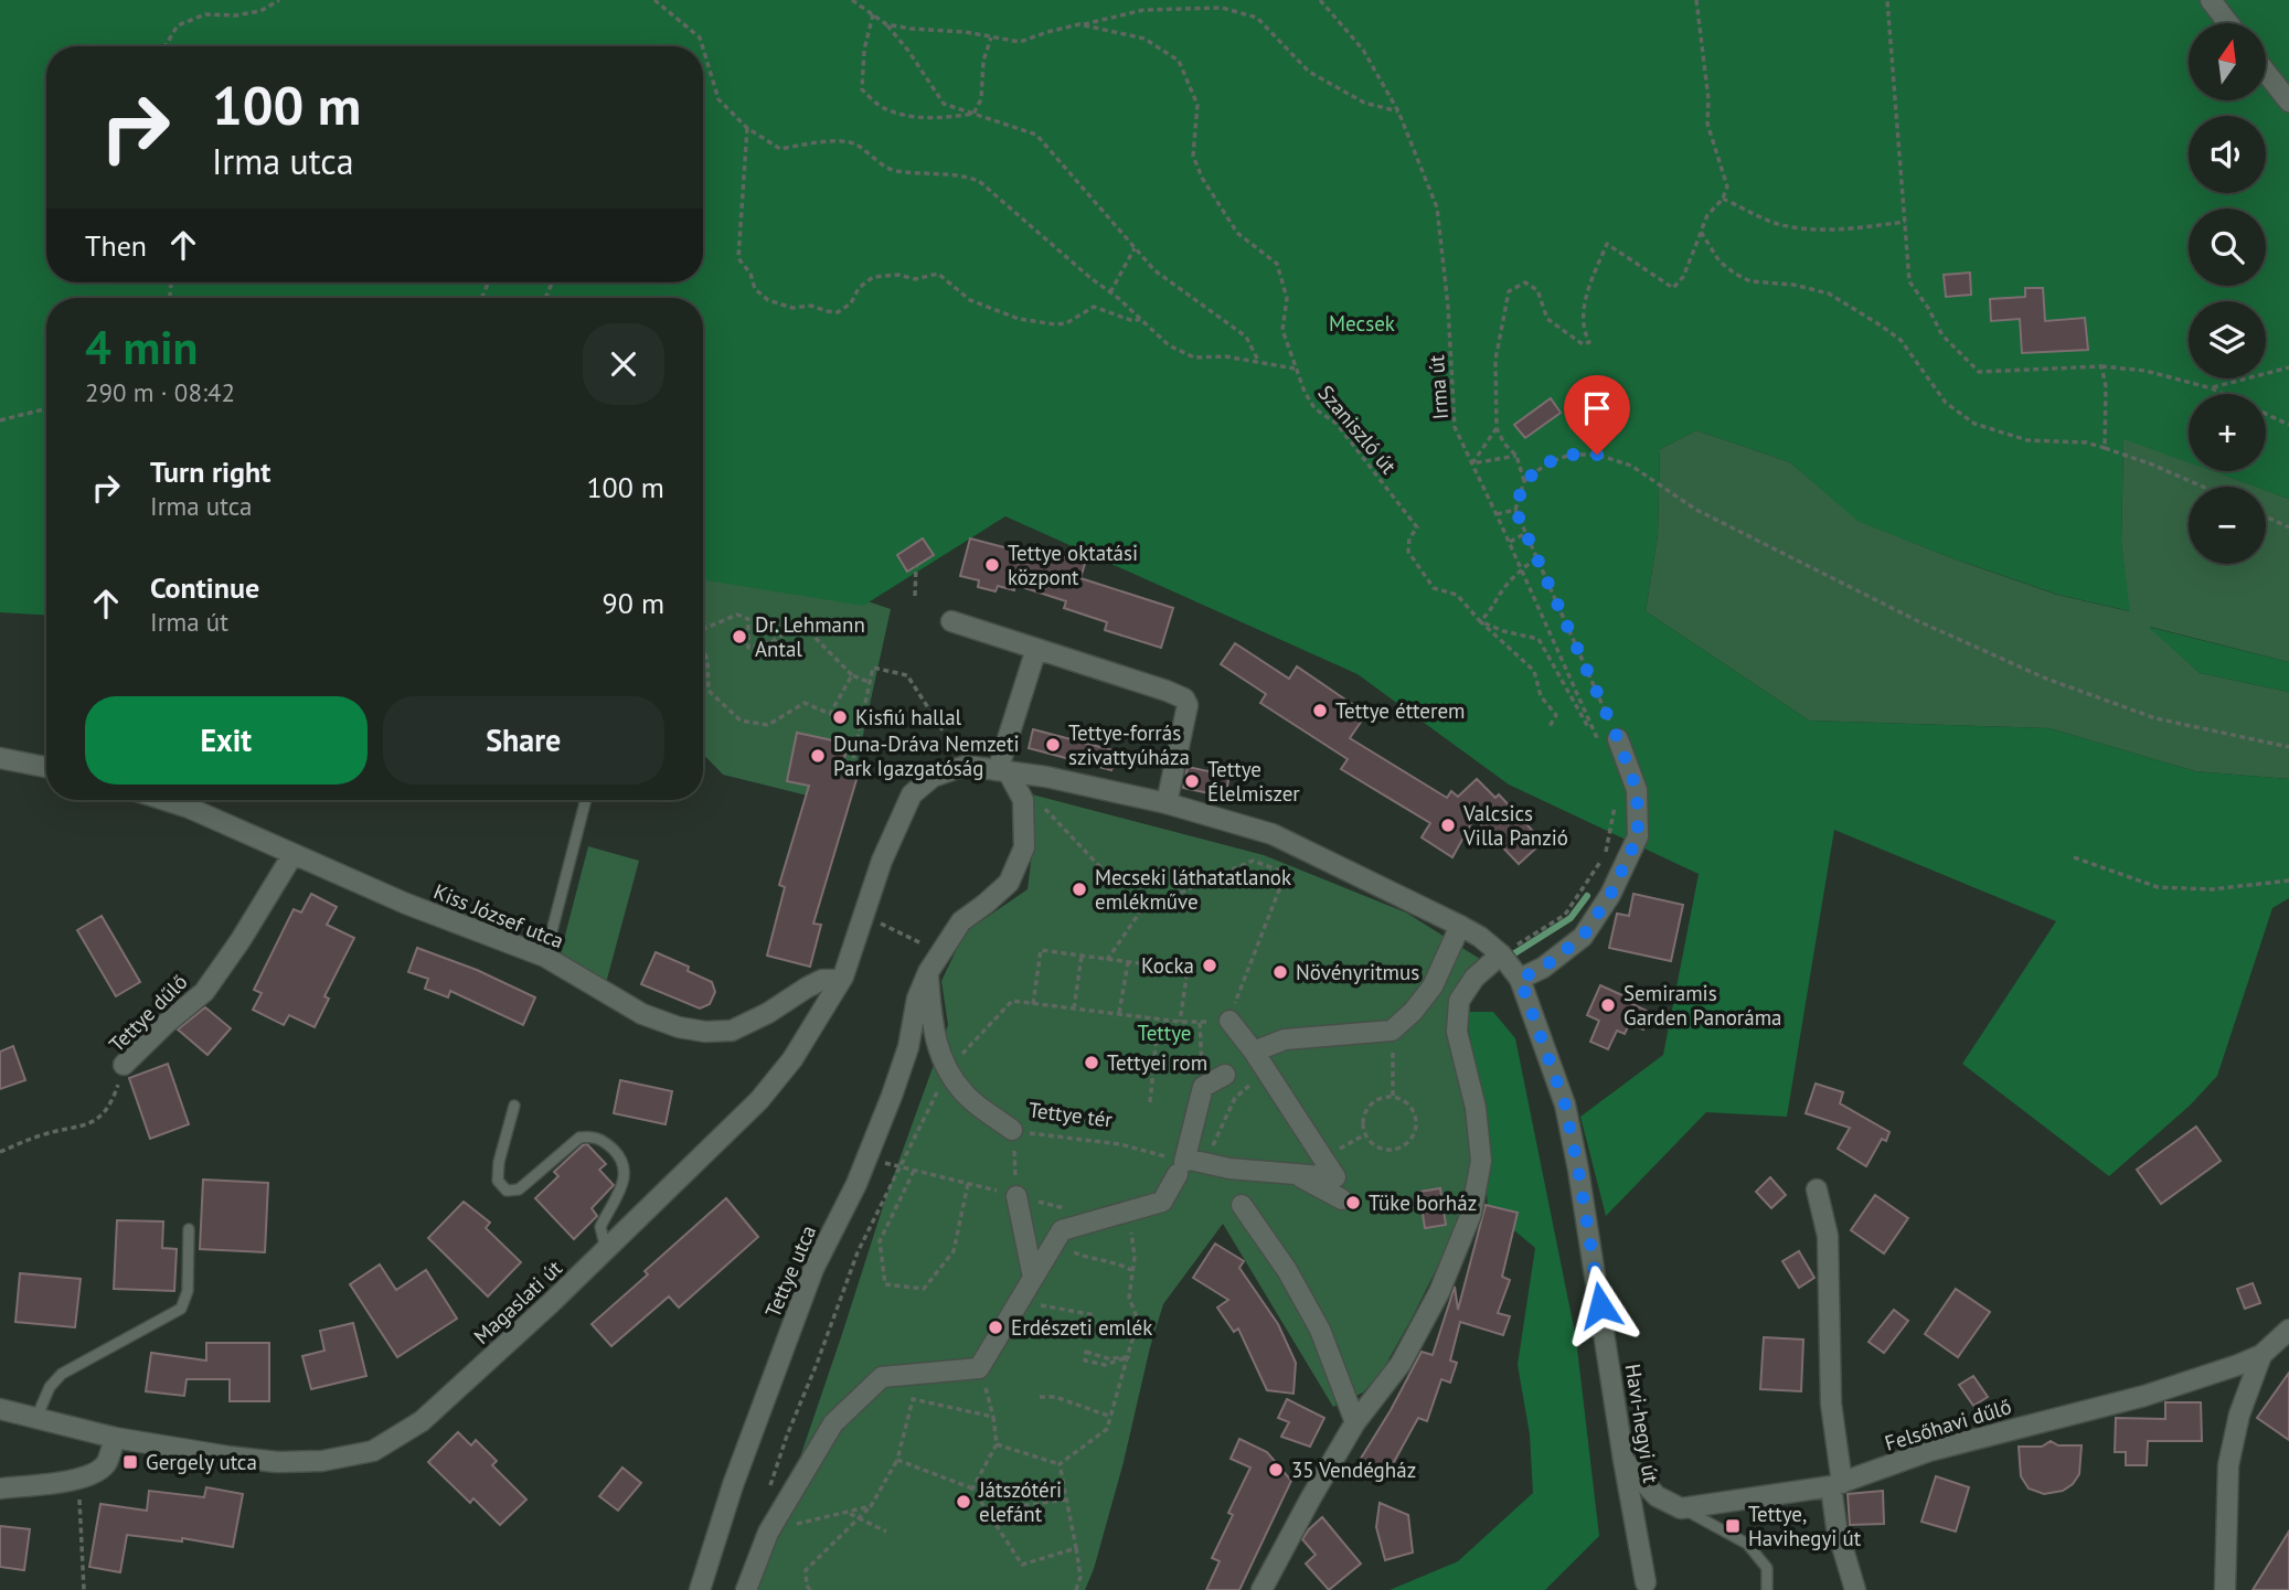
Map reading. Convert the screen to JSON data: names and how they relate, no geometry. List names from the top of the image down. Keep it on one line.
{"streets":{"street":["Kiss József utca","Tettye dűlő","Tettye tér","Tettye utca","Magaslati út","Havi-hegyi út","Felsőhavi dűlő"],"path":["Irma út","Szaniszló út"]},"crossings":[["Irma út","Szaniszló út"],["Kiss József utca","Tettye dűlő"],["Kiss József utca","Magaslati út"],["Tettye tér","Tettye utca"]],"parks":["Mecsek","Tettye"],"places":{"other":["Tettye oktatási központ","Dr. Lehmann Antal","Tettye étterem","Kisfiú hallal","Tettye-forrás szivattyúháza","Duna-Dráva Nemzeti Park Igazgatóság","Tettye Élelmiszer","Valcsics Villa Panzió","Mecseki láthatatlanok emlékműve","Kocka","Növényritmus","Semiramis Garden Panoráma","Tettyei rom","Tüke borház","Erdészeti emlék","35 Vendégház","Játszótéri elefánt"],"transit":["Gergely utca","Tettye, Havihegyi út"]},"north":"top","page":{"map_buttons":["+","−"],"turn":["100 m","Irma utca"],"then":"Then","heading":["4 min","290 m · 08:42"],"list":[{"name":"Turn right","note":"Irma utca","value":"100 m"},{"name":"Continue","note":"Irma út","value":"90 m"}],"buttons":["Exit","Share"]}}
